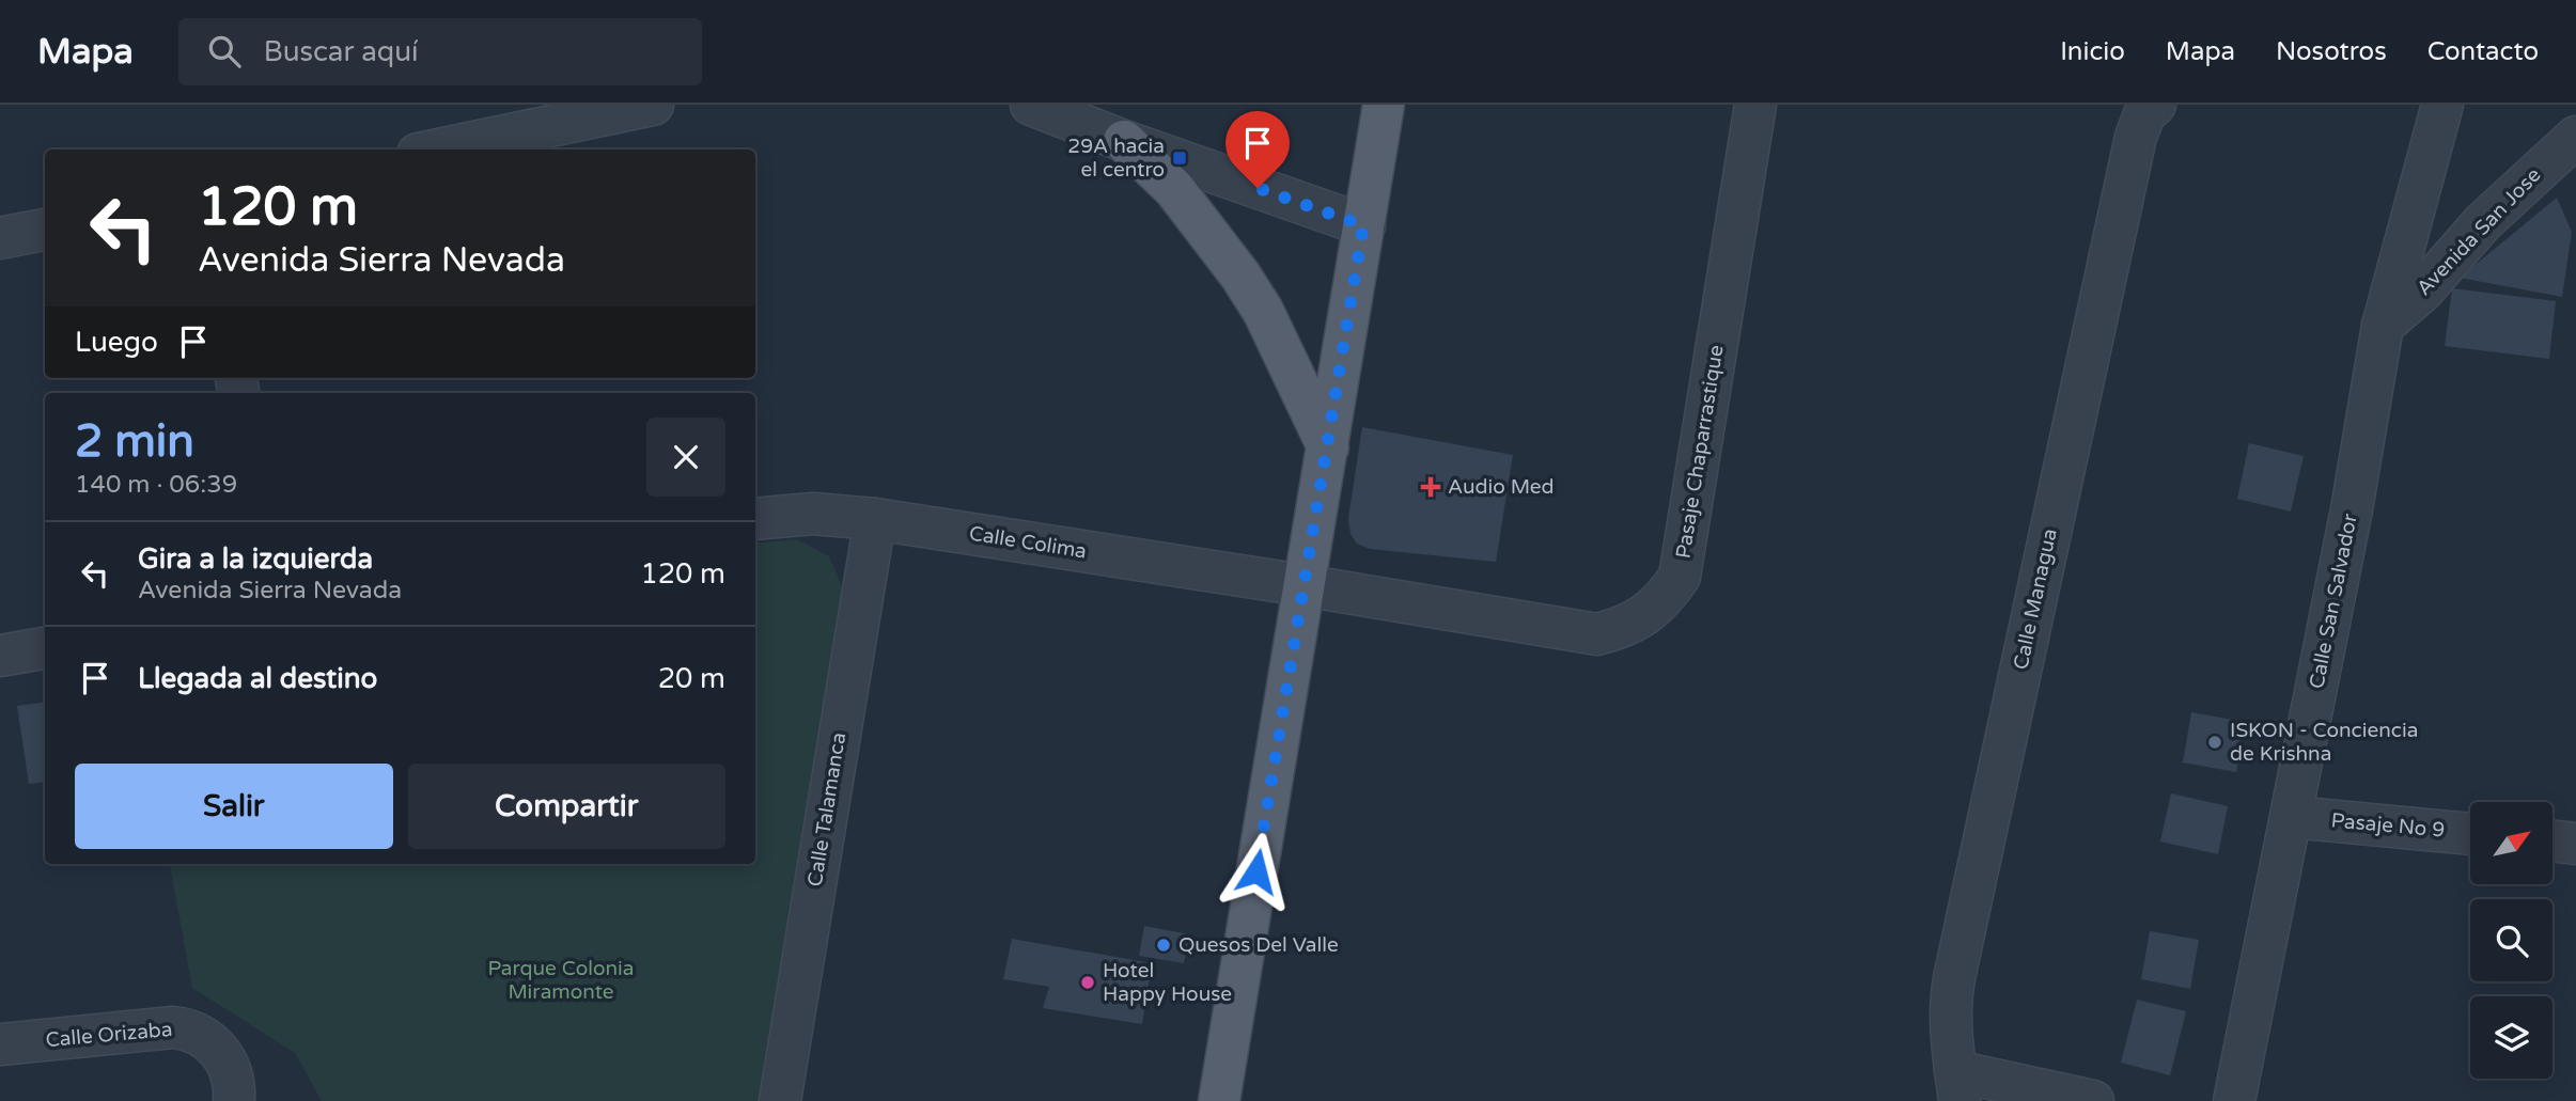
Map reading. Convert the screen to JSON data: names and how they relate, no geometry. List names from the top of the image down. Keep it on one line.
{"streets":{"street":["Avenida San Jose","Pasaje Chaparrastique","Calle Colima","Calle Managua","Calle San Salvador","Calle Talamanca","Pasaje No 9","Calle Orizaba"]},"crossings":[["Avenida San Jose","Calle San Salvador"],["Pasaje Chaparrastique","Calle Colima"],["Calle Colima","Calle Talamanca"],["Calle San Salvador","Pasaje No 9"]],"parks":["Parque Colonia Miramonte"],"places":{"transit":["29A hacia el centro"],"health":["Audio Med"],"other":["ISKON - Conciencia de Krishna","Quesos Del Valle","Hotel Happy House"]},"north":"top right","page":{"header":"Mapa","search":"Buscar aquí","nav":["Inicio","Mapa","Nosotros","Contacto"],"turn":["120 m","Avenida Sierra Nevada"],"then":"Luego","heading":["2 min","140 m · 06:39"],"list":[{"name":"Gira a la izquierda","note":"Avenida Sierra Nevada","value":"120 m"},{"name":"Llegada al destino","value":"20 m"}],"buttons":["Salir","Compartir"]}}
